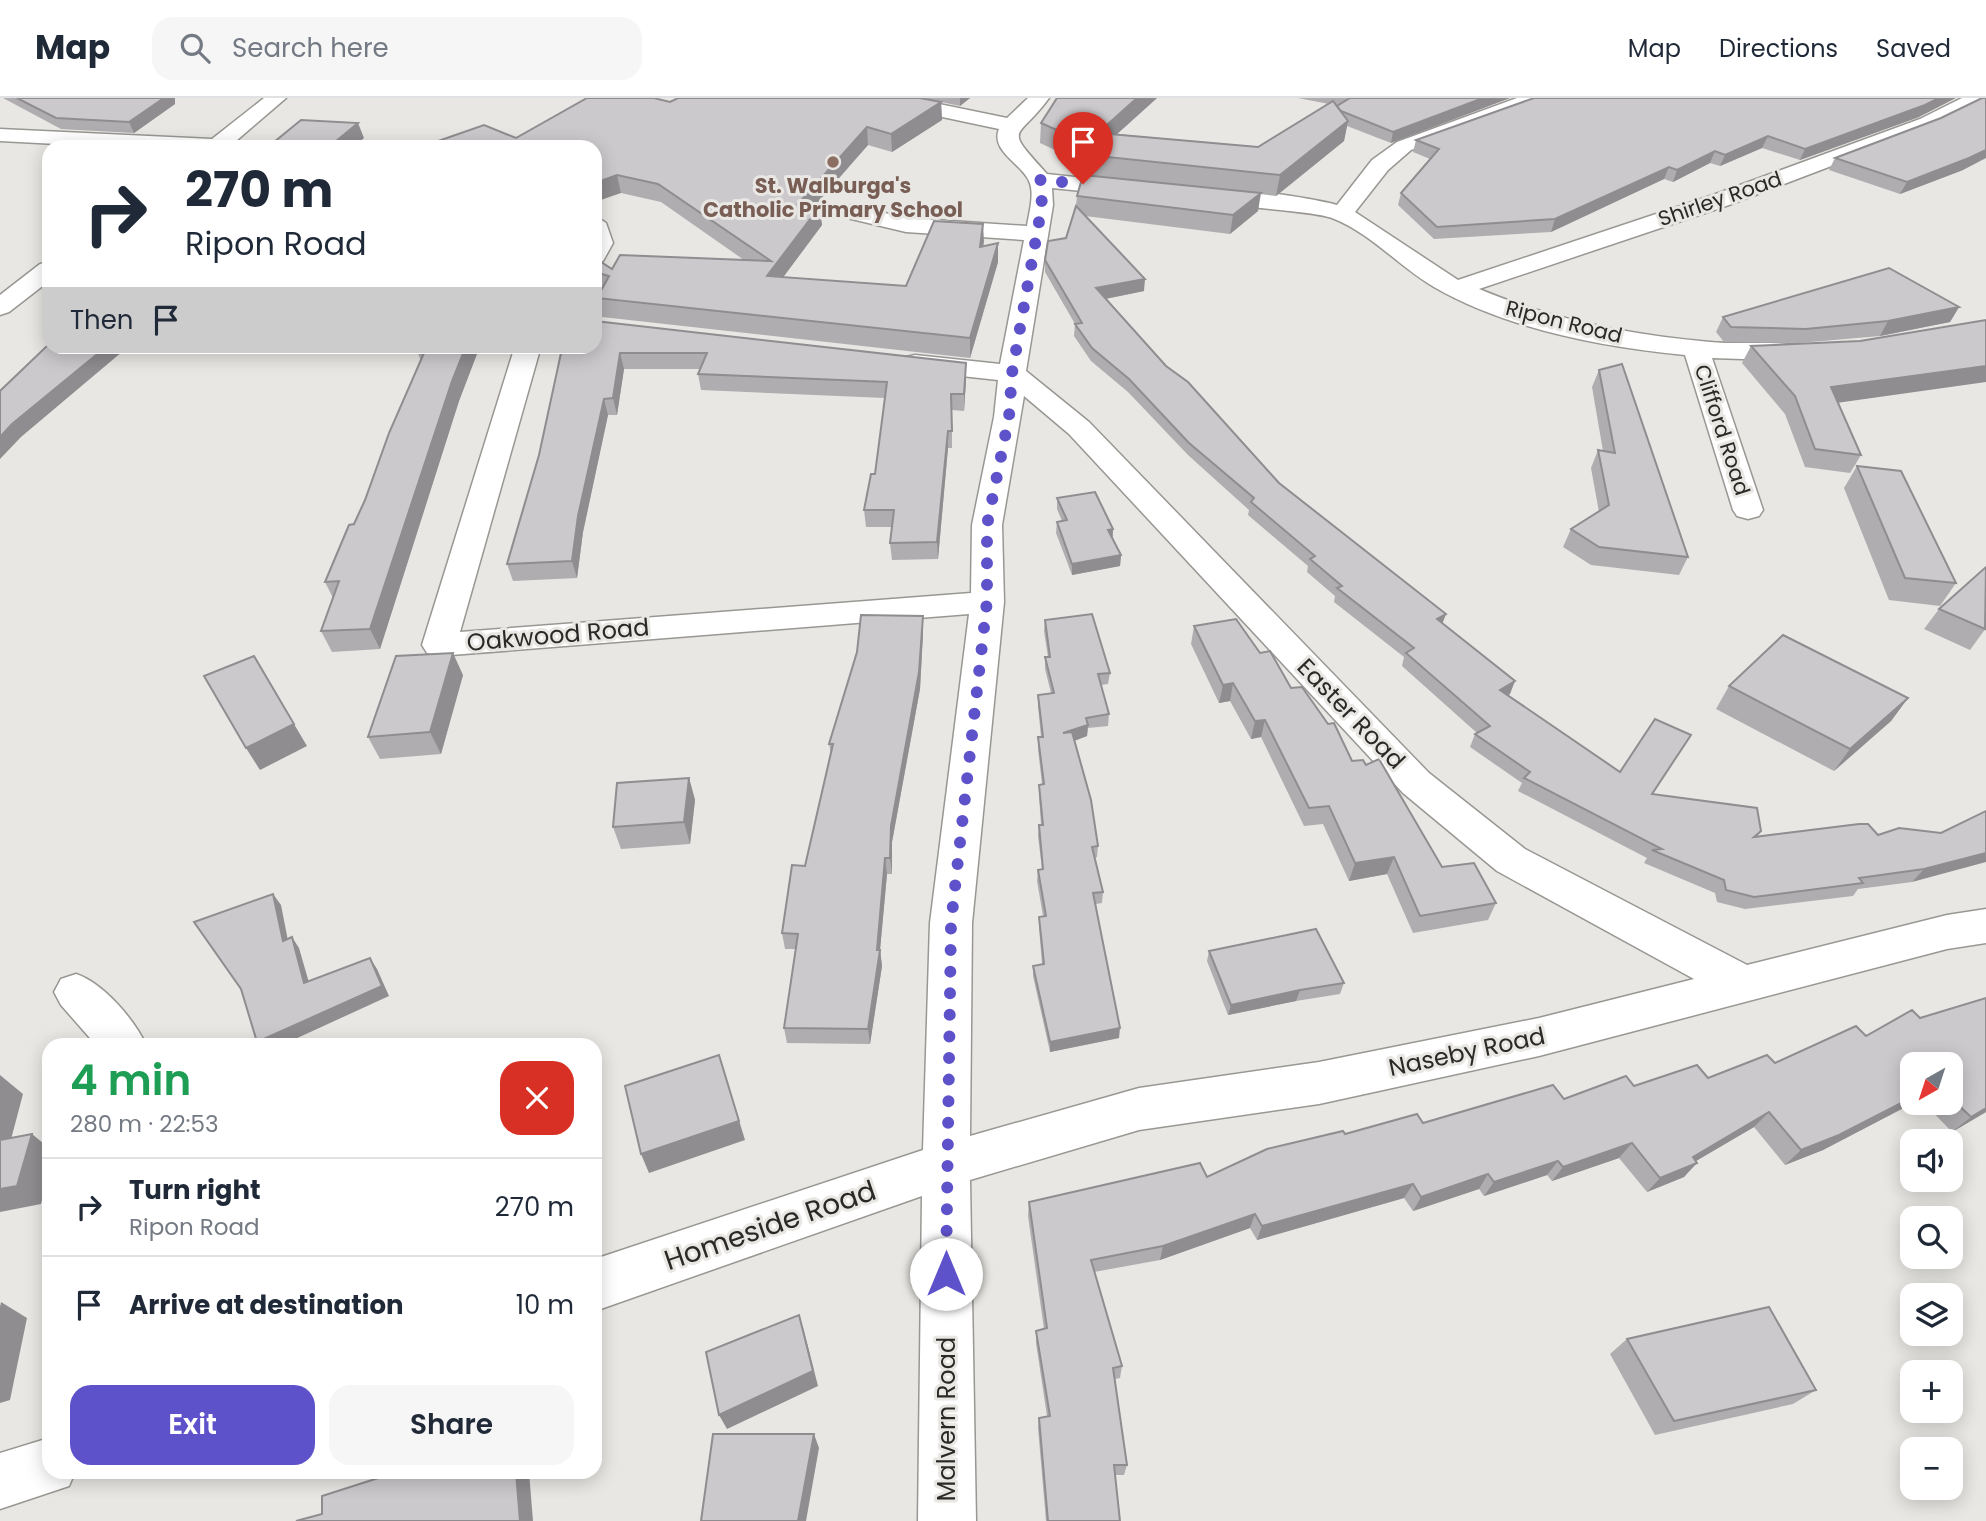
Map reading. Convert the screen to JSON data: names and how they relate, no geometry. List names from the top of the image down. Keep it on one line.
{"streets":{"street":["Shirley Road","Ripon Road","Clifford Road","Oakwood Road","Easter Road","Naseby Road","Homeside Road","Malvern Road"]},"crossings":[["Shirley Road","Ripon Road"],["Ripon Road","Clifford Road"],["Oakwood Road","Malvern Road"],["Easter Road","Naseby Road"],["Easter Road","Malvern Road"],["Naseby Road","Homeside Road"],["Naseby Road","Malvern Road"],["Homeside Road","Malvern Road"]],"places":["St. Walburga's Catholic Primary School"],"north":"bottom left","page":{"header":"Map","search":"Search here","nav":["Map","Directions","Saved"],"turn":["270 m","Ripon Road"],"then":"Then","heading":["4 min","280 m · 22:53"],"map_buttons":["+","−"],"list":[{"name":"Turn right","note":"Ripon Road","value":"270 m"},{"name":"Arrive at destination","value":"10 m"}],"buttons":["Exit","Share"]}}
